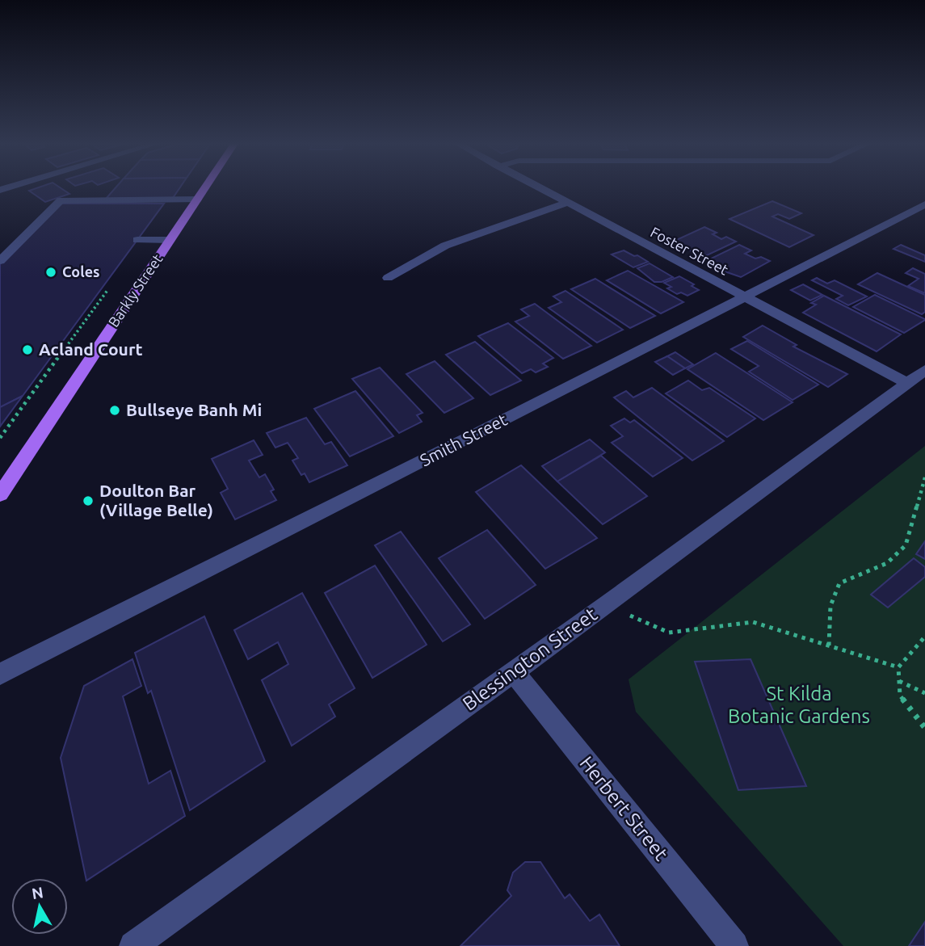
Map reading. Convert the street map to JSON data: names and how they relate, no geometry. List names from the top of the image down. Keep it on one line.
{"streets":{"main road":["Barkly Street"],"street":["Foster Street","Smith Street","Blessington Street","Herbert Street"]},"crossings":[["Foster Street","Smith Street"],["Foster Street","Blessington Street"],["Blessington Street","Herbert Street"]],"parks":["St Kilda Botanic Gardens"],"places":["Coles","Acland Court","Bullseye Banh Mi","Doulton Bar (Village Belle)"],"north":"top"}
